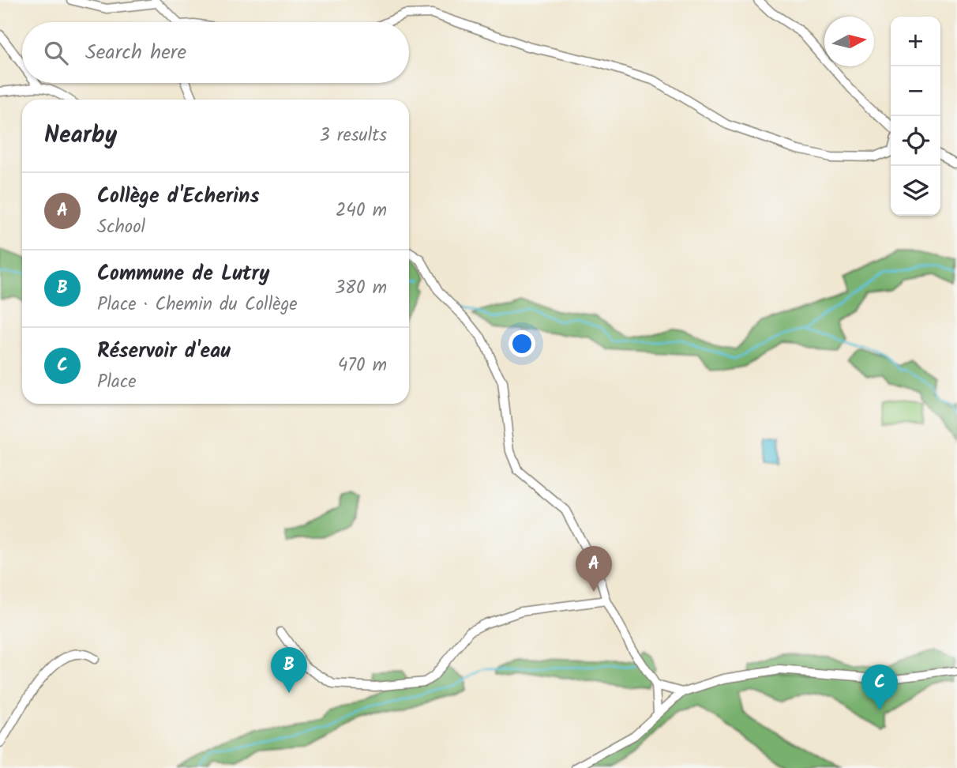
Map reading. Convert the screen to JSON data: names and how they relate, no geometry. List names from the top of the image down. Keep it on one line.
{"north":"right","page":{"map_buttons":["+","−"],"search":"Search here","heading":["Nearby","3 results"],"list":[{"mark":"A","name":"Collège d'Echerins","note":"School","value":"240 m"},{"mark":"B","name":"Commune de Lutry","note":"Place · Chemin du Collège","value":"380 m"},{"mark":"C","name":"Réservoir d'eau","note":"Place","value":"470 m"}],"pins":["A","B","C"]}}
